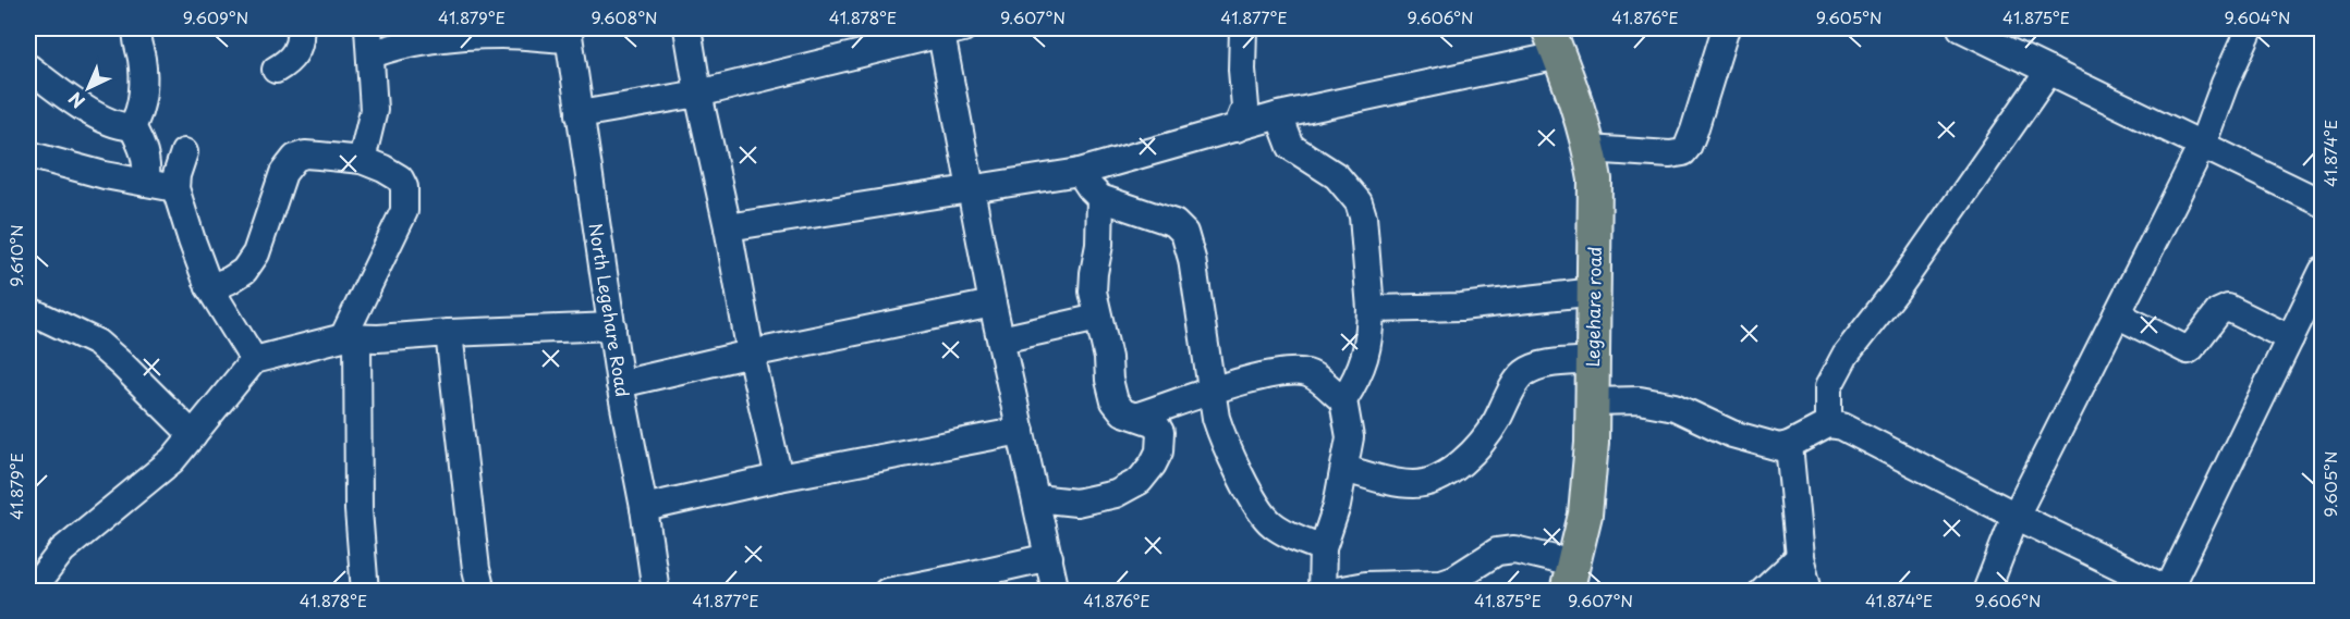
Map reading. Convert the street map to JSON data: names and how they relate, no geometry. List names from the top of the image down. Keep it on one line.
{"streets":{"main road":["Legehare road"],"street":["North Legehare Road"]},"north":"bottom left","coordinates":["9.609°N","41.879°E","9.608°N","41.878°E","9.607°N","41.877°E","9.606°N","41.876°E","9.605°N","41.875°E","9.604°N","41.874°E","9.610°N"]}
